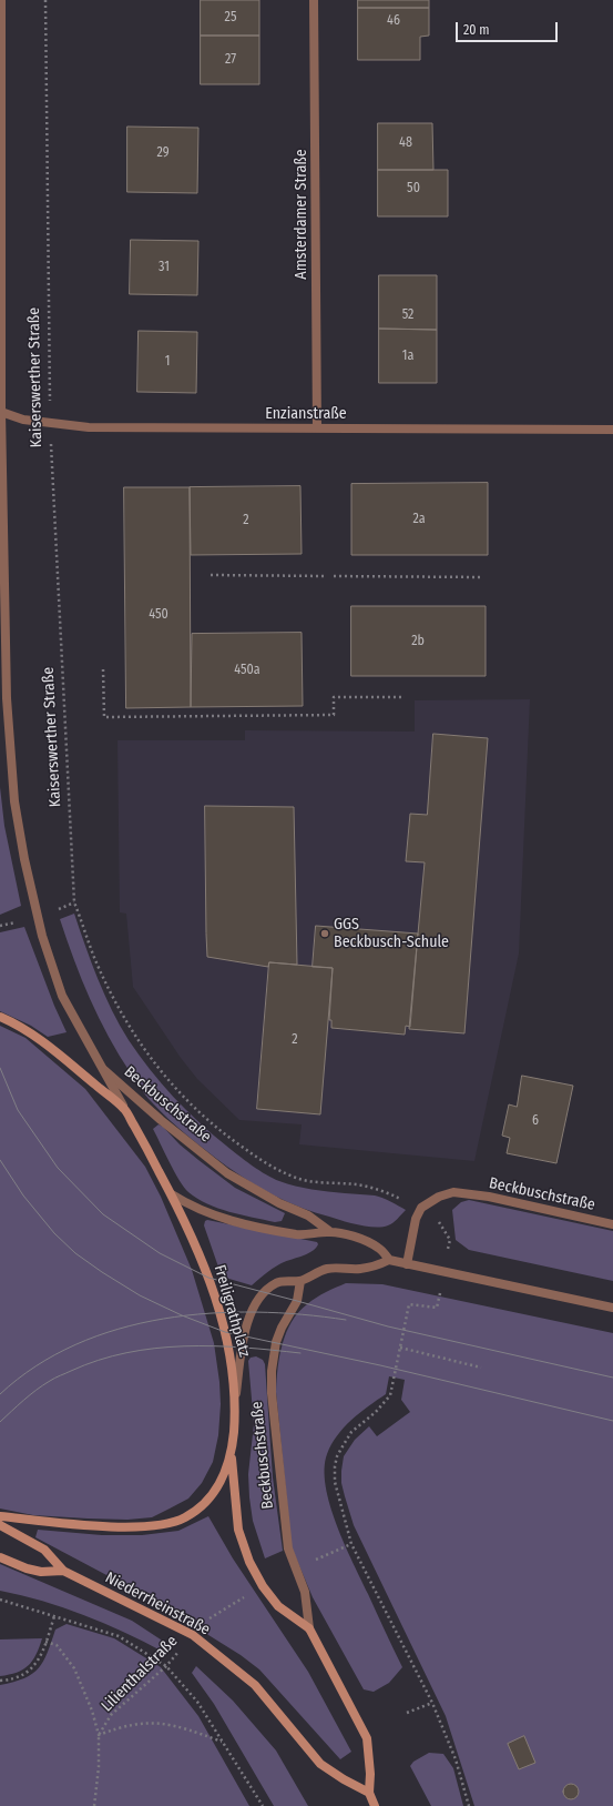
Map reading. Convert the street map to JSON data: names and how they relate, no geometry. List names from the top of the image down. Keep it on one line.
{"streets":{"main road":["Freiligrathplatz","Niederrheinstraße"],"street":["Amsterdamer Straße","Enzianstraße","Beckbuschstraße"],"path":["Kaiserswerther Straße","Lilienthalstraße"]},"crossings":[["Amsterdamer Straße","Enzianstraße"],["Kaiserswerther Straße","Enzianstraße"],["Kaiserswerther Straße","Beckbuschstraße"],["Beckbuschstraße","Freiligrathplatz"],["Niederrheinstraße","Lilienthalstraße"]],"places":["GGS Beckbusch-Schule"],"house_numbers":["25","46","27","48","29","50","31","52","1a","1","2a","2","450","2b","450a","2","6"],"scale_bar":"20 m"}
